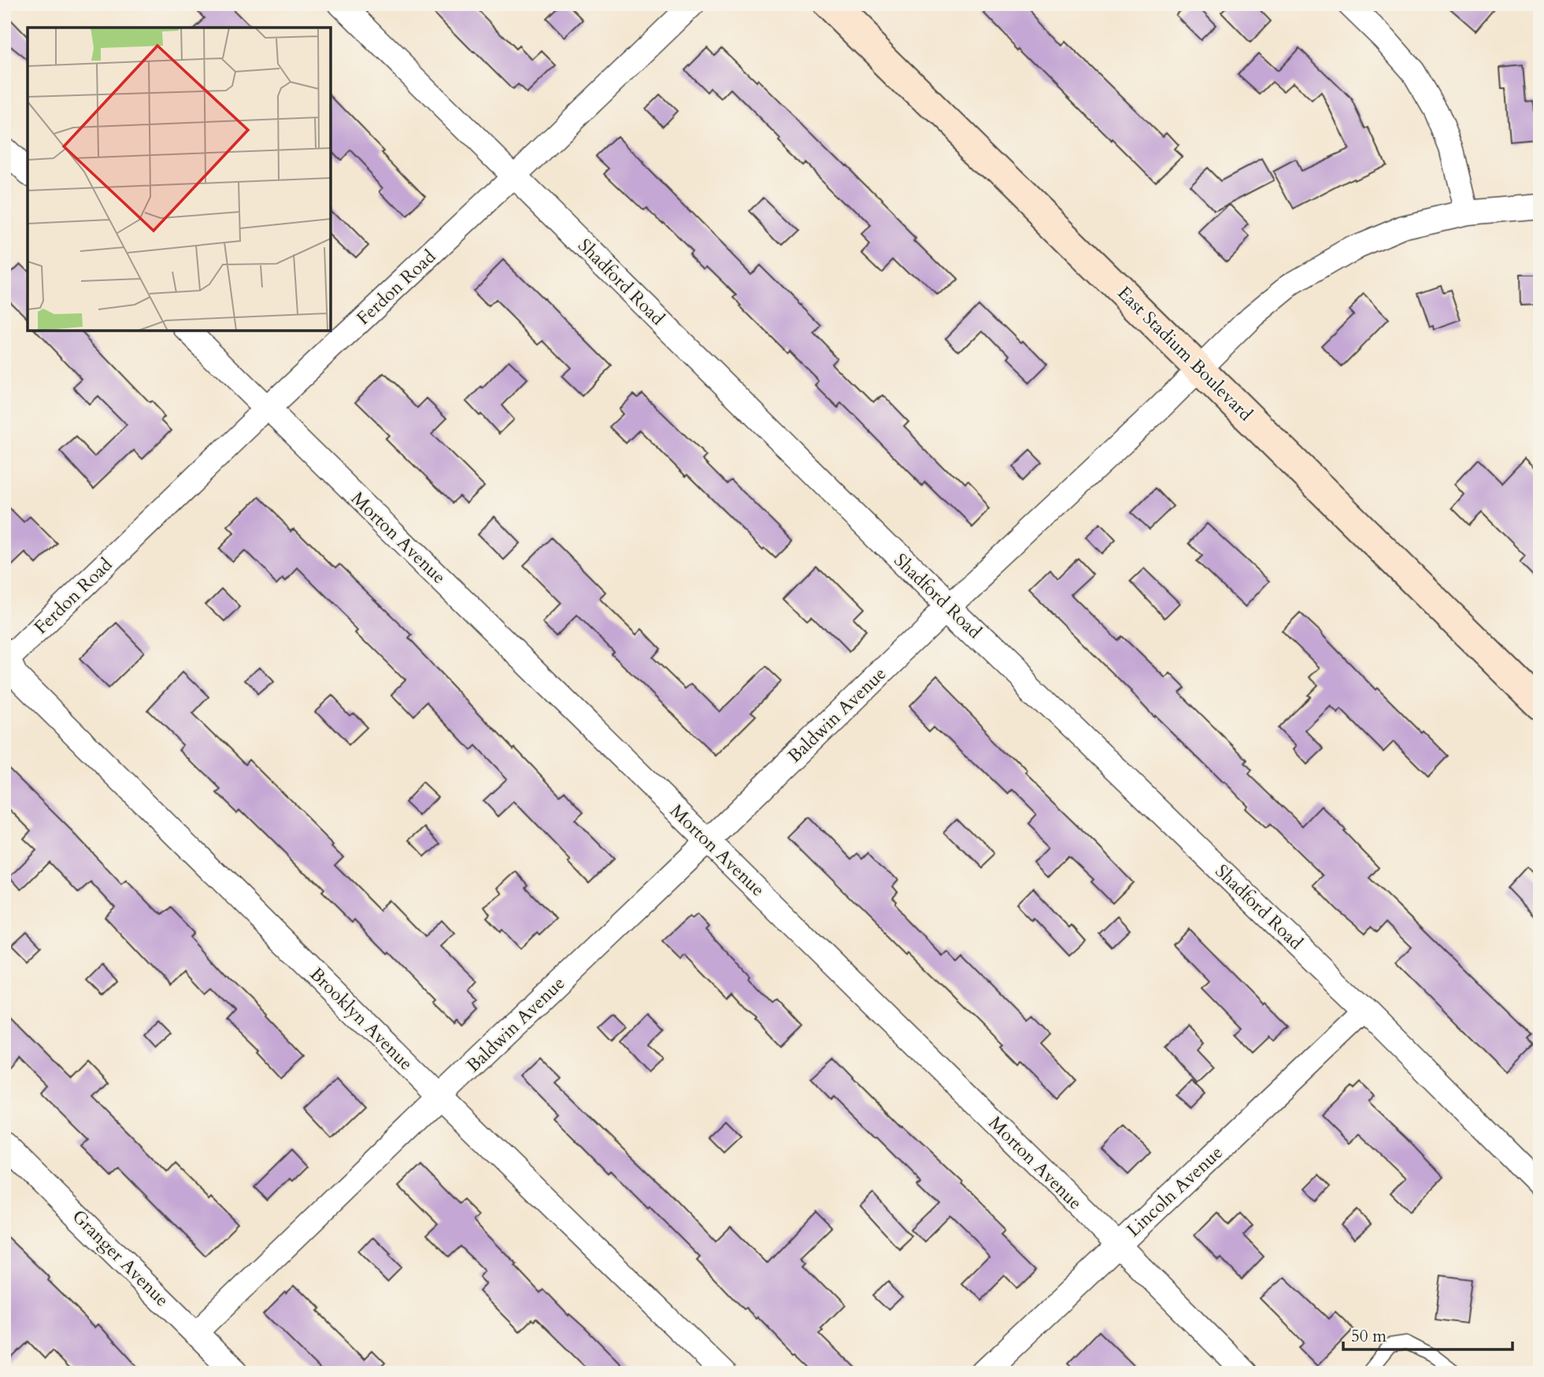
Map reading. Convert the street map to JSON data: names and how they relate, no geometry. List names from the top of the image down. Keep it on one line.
{"streets":{"main road":["East Stadium Boulevard"],"street":["Shadford Road","Ferdon Road","Morton Avenue","Baldwin Avenue","Brooklyn Avenue","Lincoln Avenue","Granger Avenue"]},"crossings":[["Shadford Road","Ferdon Road"],["Shadford Road","Baldwin Avenue"],["Shadford Road","Lincoln Avenue"],["Ferdon Road","Morton Avenue"],["Ferdon Road","Brooklyn Avenue"],["East Stadium Boulevard","Baldwin Avenue"],["Morton Avenue","Baldwin Avenue"],["Morton Avenue","Lincoln Avenue"],["Baldwin Avenue","Brooklyn Avenue"],["Baldwin Avenue","Granger Avenue"]],"scale_bar":"50 m"}
